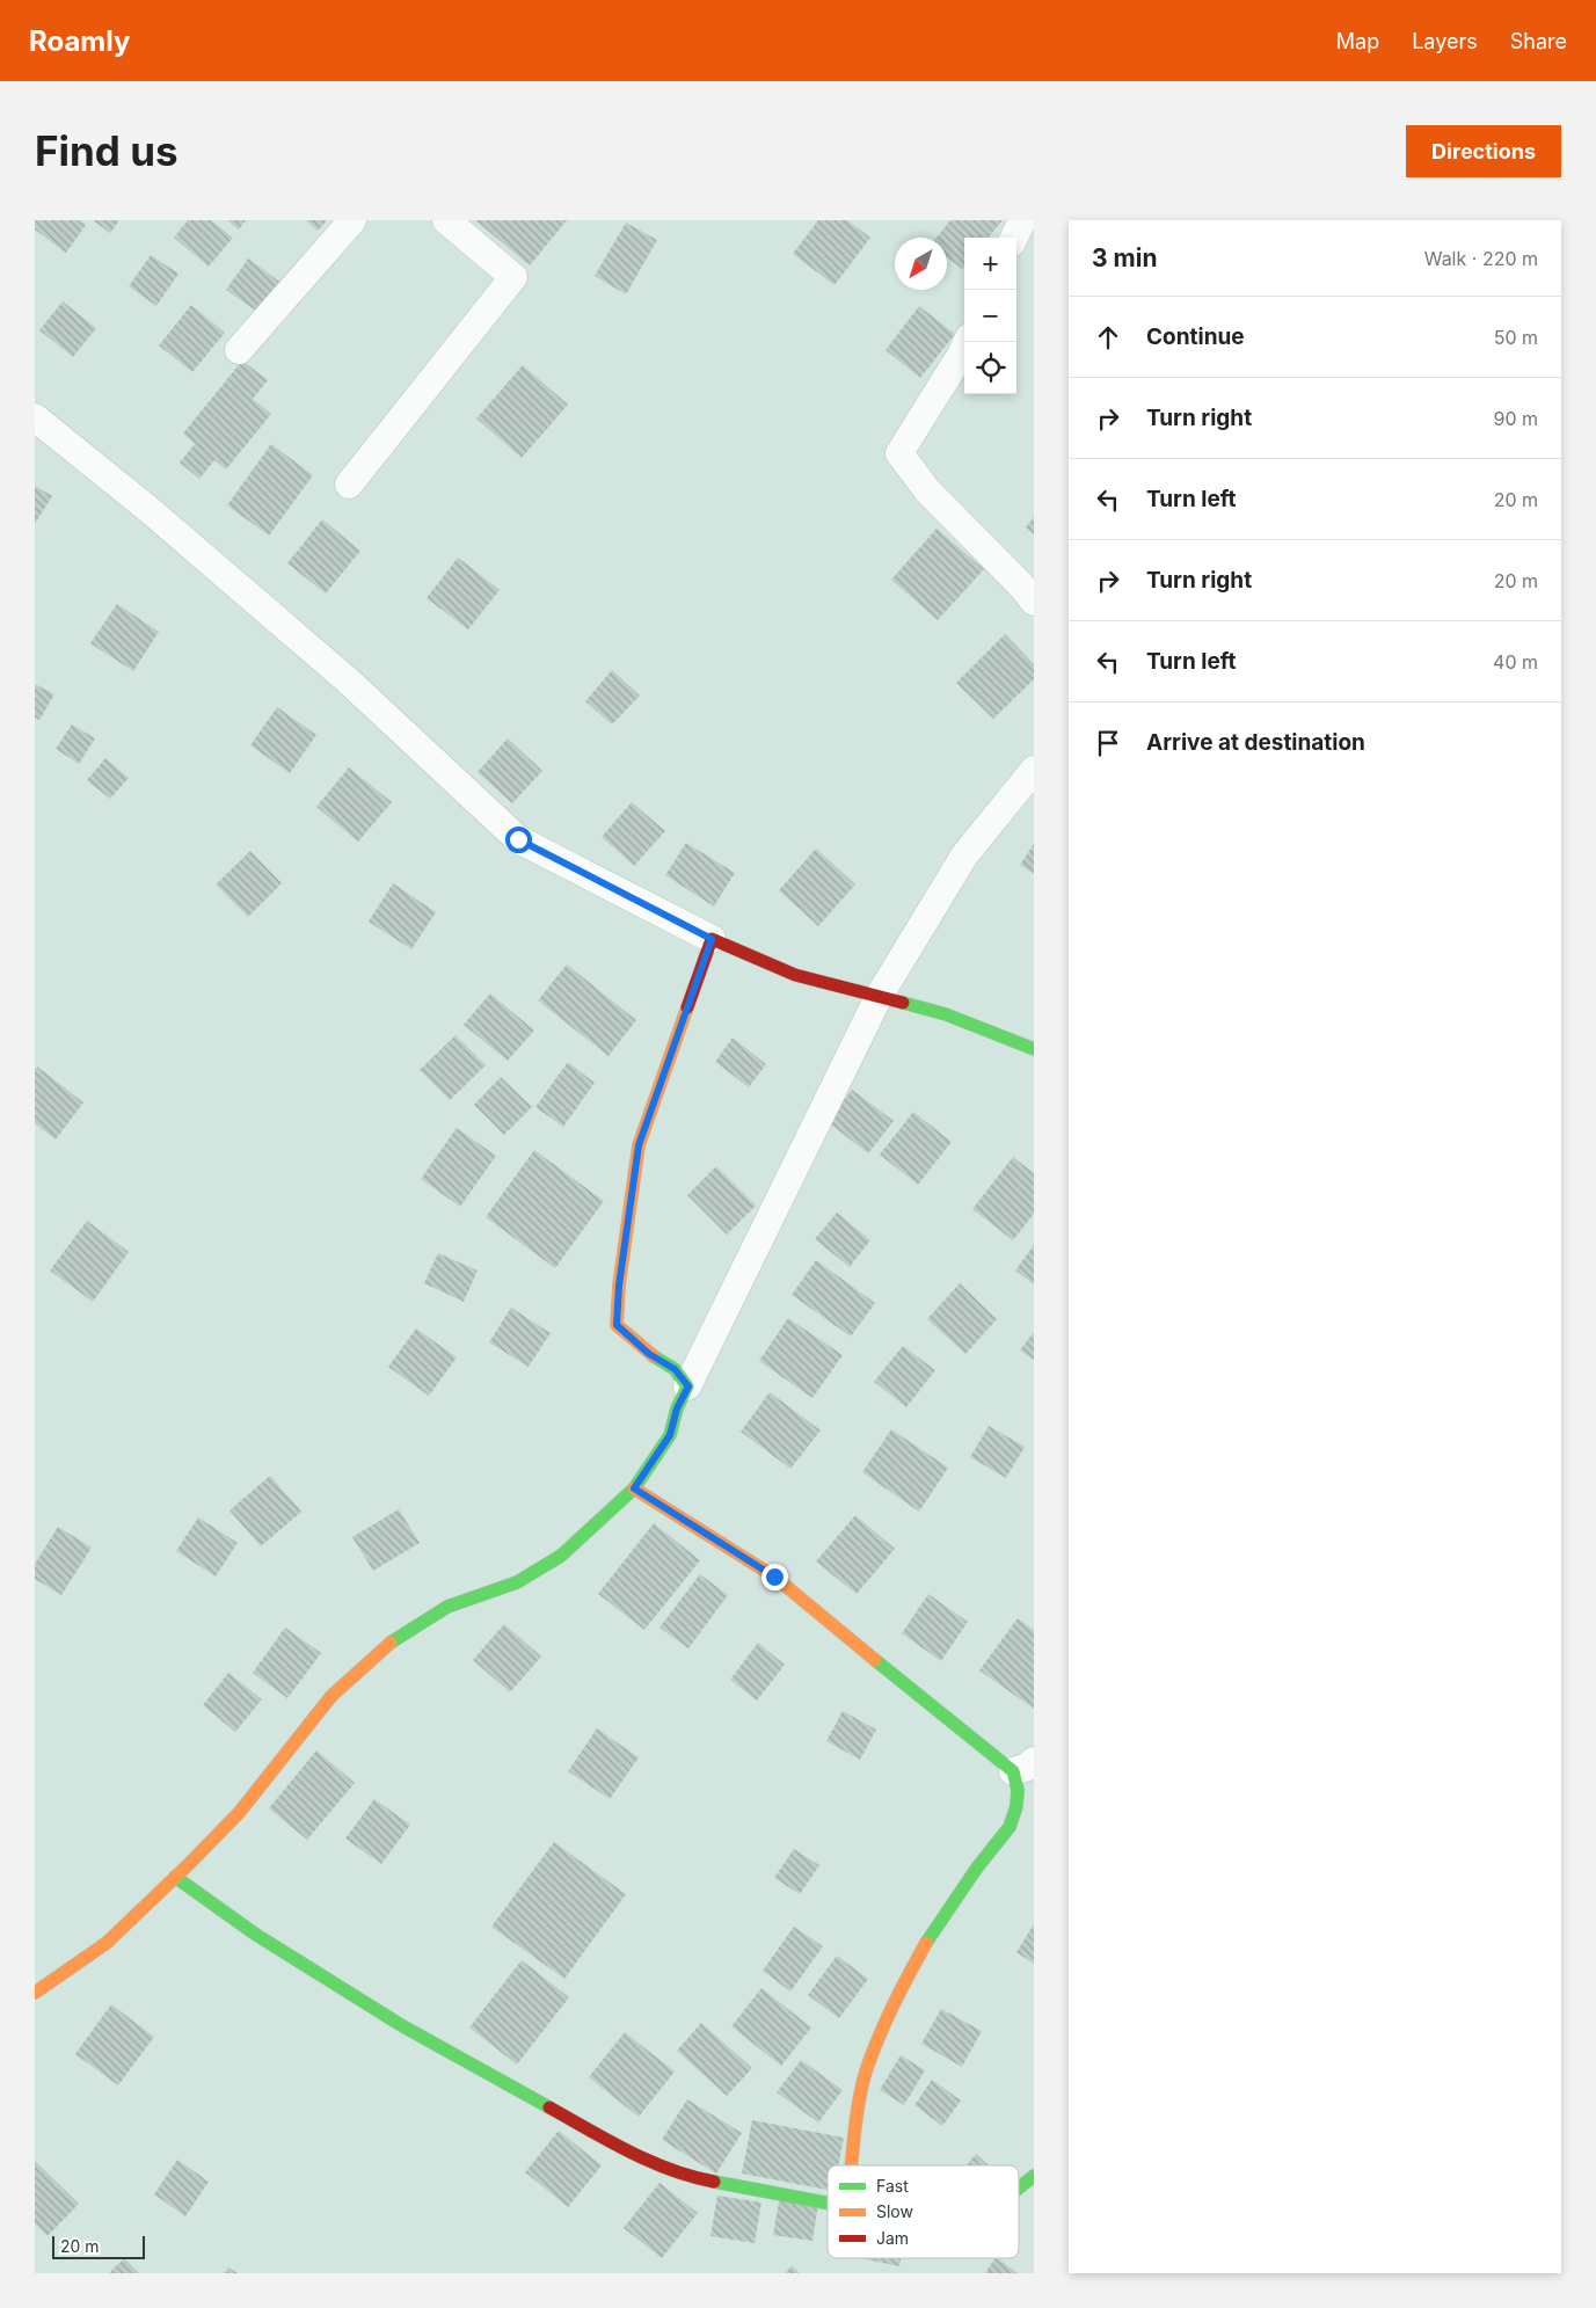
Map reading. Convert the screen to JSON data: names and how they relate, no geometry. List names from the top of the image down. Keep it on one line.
{"legend":["Fast","Slow","Jam"],"scale_bar":"20 m","north":"bottom left","page":{"header":"Roamly","nav":["Map","Layers","Share"],"buttons":"Directions","title":"Find us","heading":["3 min","Walk · 220 m"],"map_buttons":["+","−"],"list":[["Continue","50 m"],["Turn right","90 m"],["Turn left","20 m"],["Turn right","20 m"],["Turn left","40 m"],"Arrive at destination"],"scale":"20 m"}}
